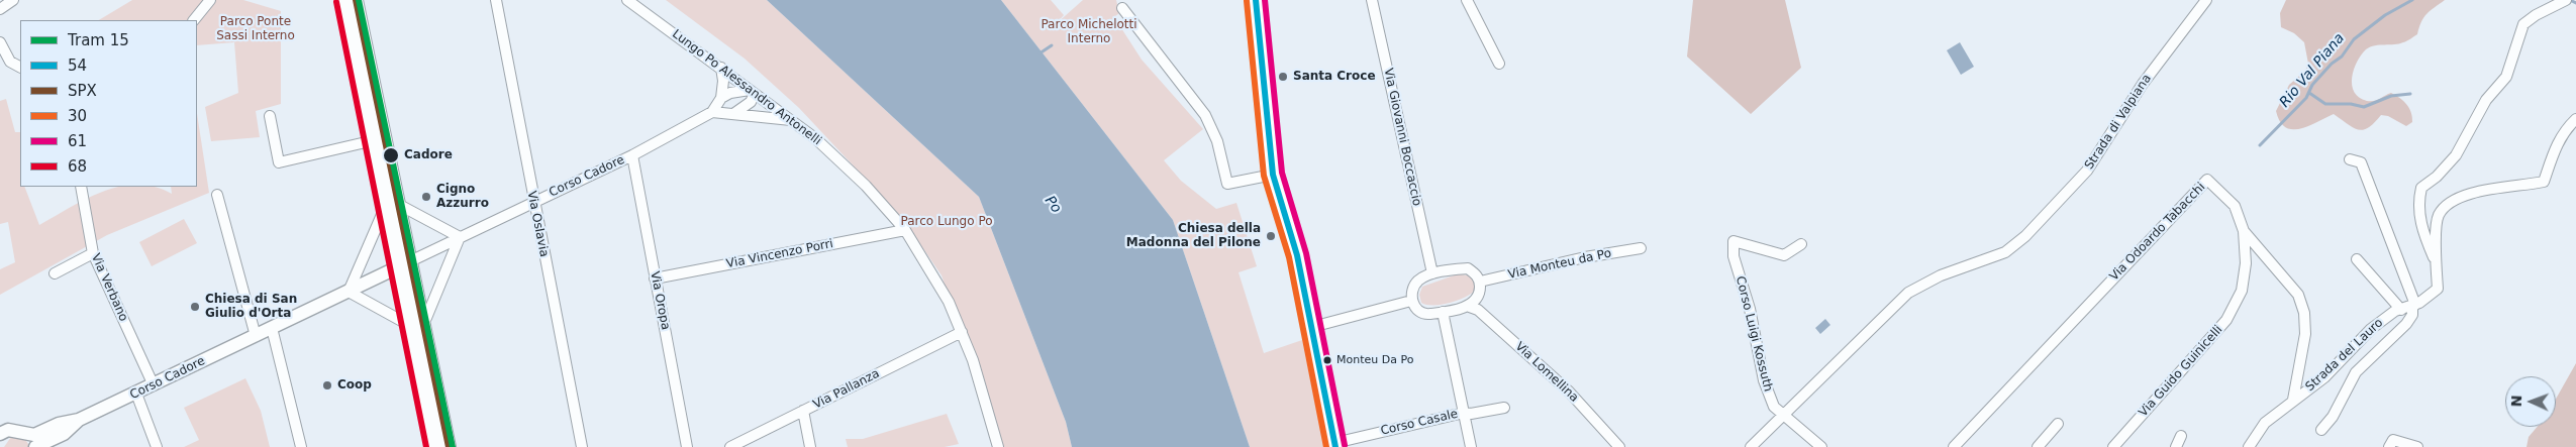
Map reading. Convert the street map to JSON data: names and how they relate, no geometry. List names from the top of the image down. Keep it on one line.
{"streets":{"main road":["Corso Casale"],"street":["Lungo Po Alessandro Antonelli","Strada di Valpiana","Via Giovanni Boccaccio","Corso Cadore","Via Oslavia","Via Odoardo Tabacchi","Via Vincenzo Porri","Via Monteu da Po","Via Verbano","Via Oropa","Corso Luigi Kossuth","Strada del Lauro","Via Guido Guinicelli","Via Lomellina","Via Pallanza"]},"crossings":[["Lungo Po Alessandro Antonelli","Via Vincenzo Porri"],["Lungo Po Alessandro Antonelli","Via Pallanza"],["Strada di Valpiana","Corso Luigi Kossuth"],["Via Giovanni Boccaccio","Via Monteu da Po"],["Via Giovanni Boccaccio","Via Lomellina"],["Corso Cadore","Via Oslavia"],["Corso Cadore","Via Verbano"],["Corso Cadore","Via Oropa"],["Via Odoardo Tabacchi","Strada del Lauro"],["Via Odoardo Tabacchi","Via Guido Guinicelli"],["Via Vincenzo Porri","Via Oropa"],["Via Monteu da Po","Via Lomellina"]],"water":["Rio Val Piana","Po"],"parks":["Parco Ponte Sassi Interno","Parco Michelotti Interno","Parco Lungo Po"],"places":["Santa Croce","Cadore","Cigno Azzurro","Chiesa della Madonna del Pilone","Chiesa di San Giulio d'Orta","Monteu Da Po","Coop"],"lines":["tram line 15","transit line 54","transit line SPX","transit line 61","transit line 30","transit line 68"],"legend":["Tram 15","54","SPX","30","61","68"],"north":"left"}
